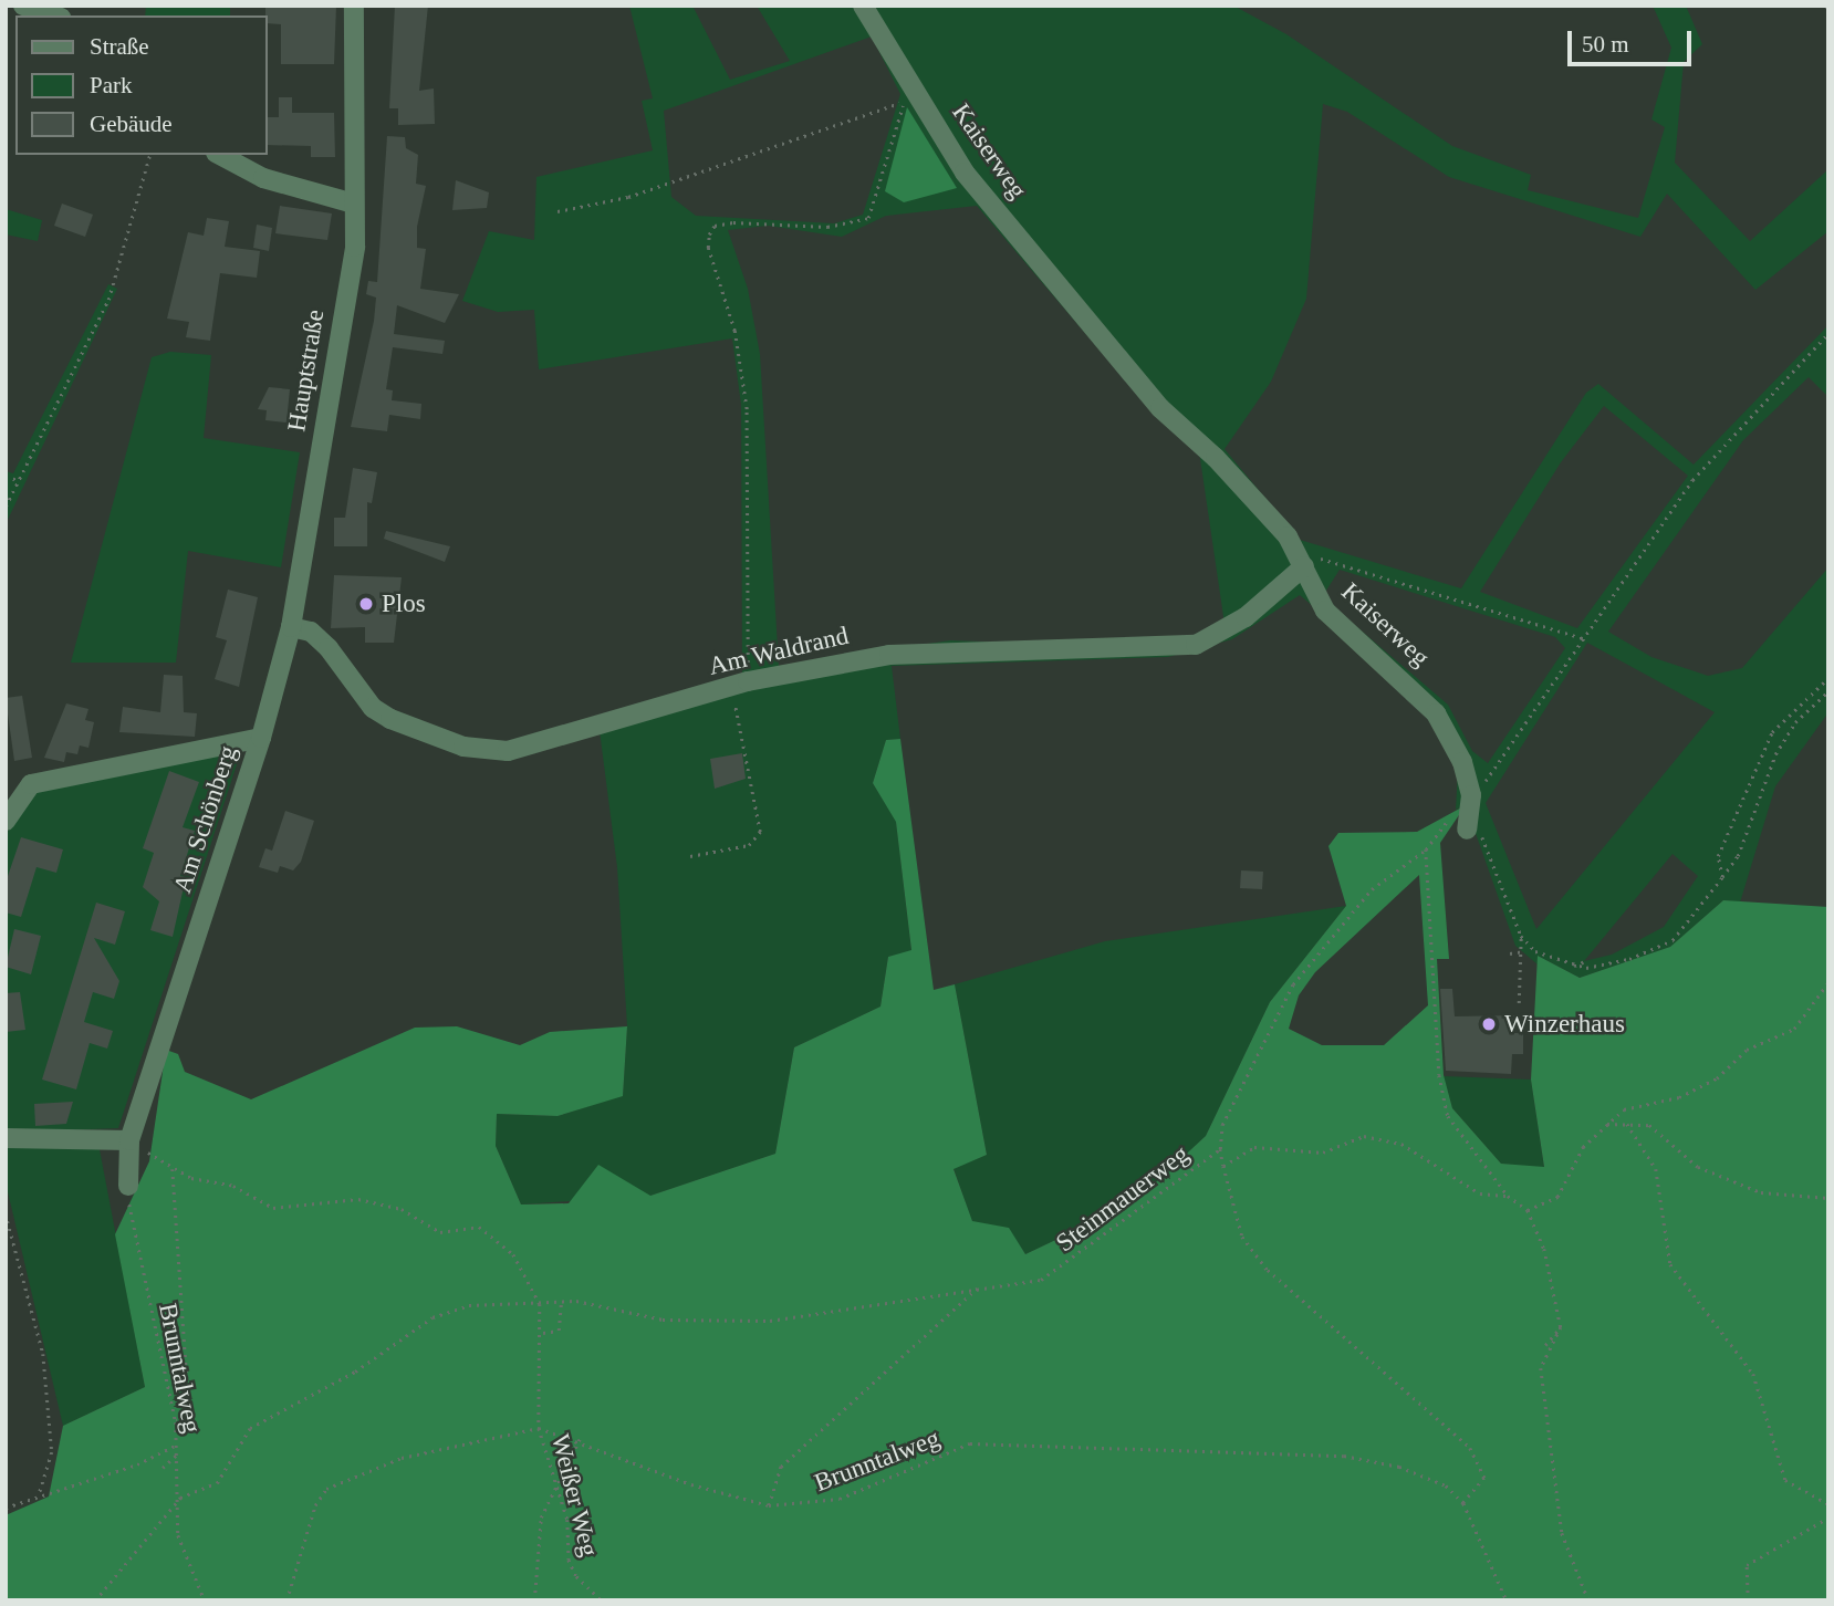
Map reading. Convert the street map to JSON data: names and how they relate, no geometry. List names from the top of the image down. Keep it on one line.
{"streets":{"street":["Kaiserweg","Hauptstraße","Am Waldrand","Am Schönberg"],"path":["Steinmauerweg","Brunntalweg","Weißer Weg"]},"crossings":[["Kaiserweg","Am Waldrand"],["Hauptstraße","Am Waldrand"],["Hauptstraße","Am Schönberg"],["Am Schönberg","Brunntalweg"],["Am Schönberg","Weißer Weg"],["Steinmauerweg","Brunntalweg"],["Steinmauerweg","Weißer Weg"],["Brunntalweg","Weißer Weg"]],"places":["Plos","Winzerhaus"],"legend":["Straße","Park","Gebäude"],"scale_bar":"50 m"}
